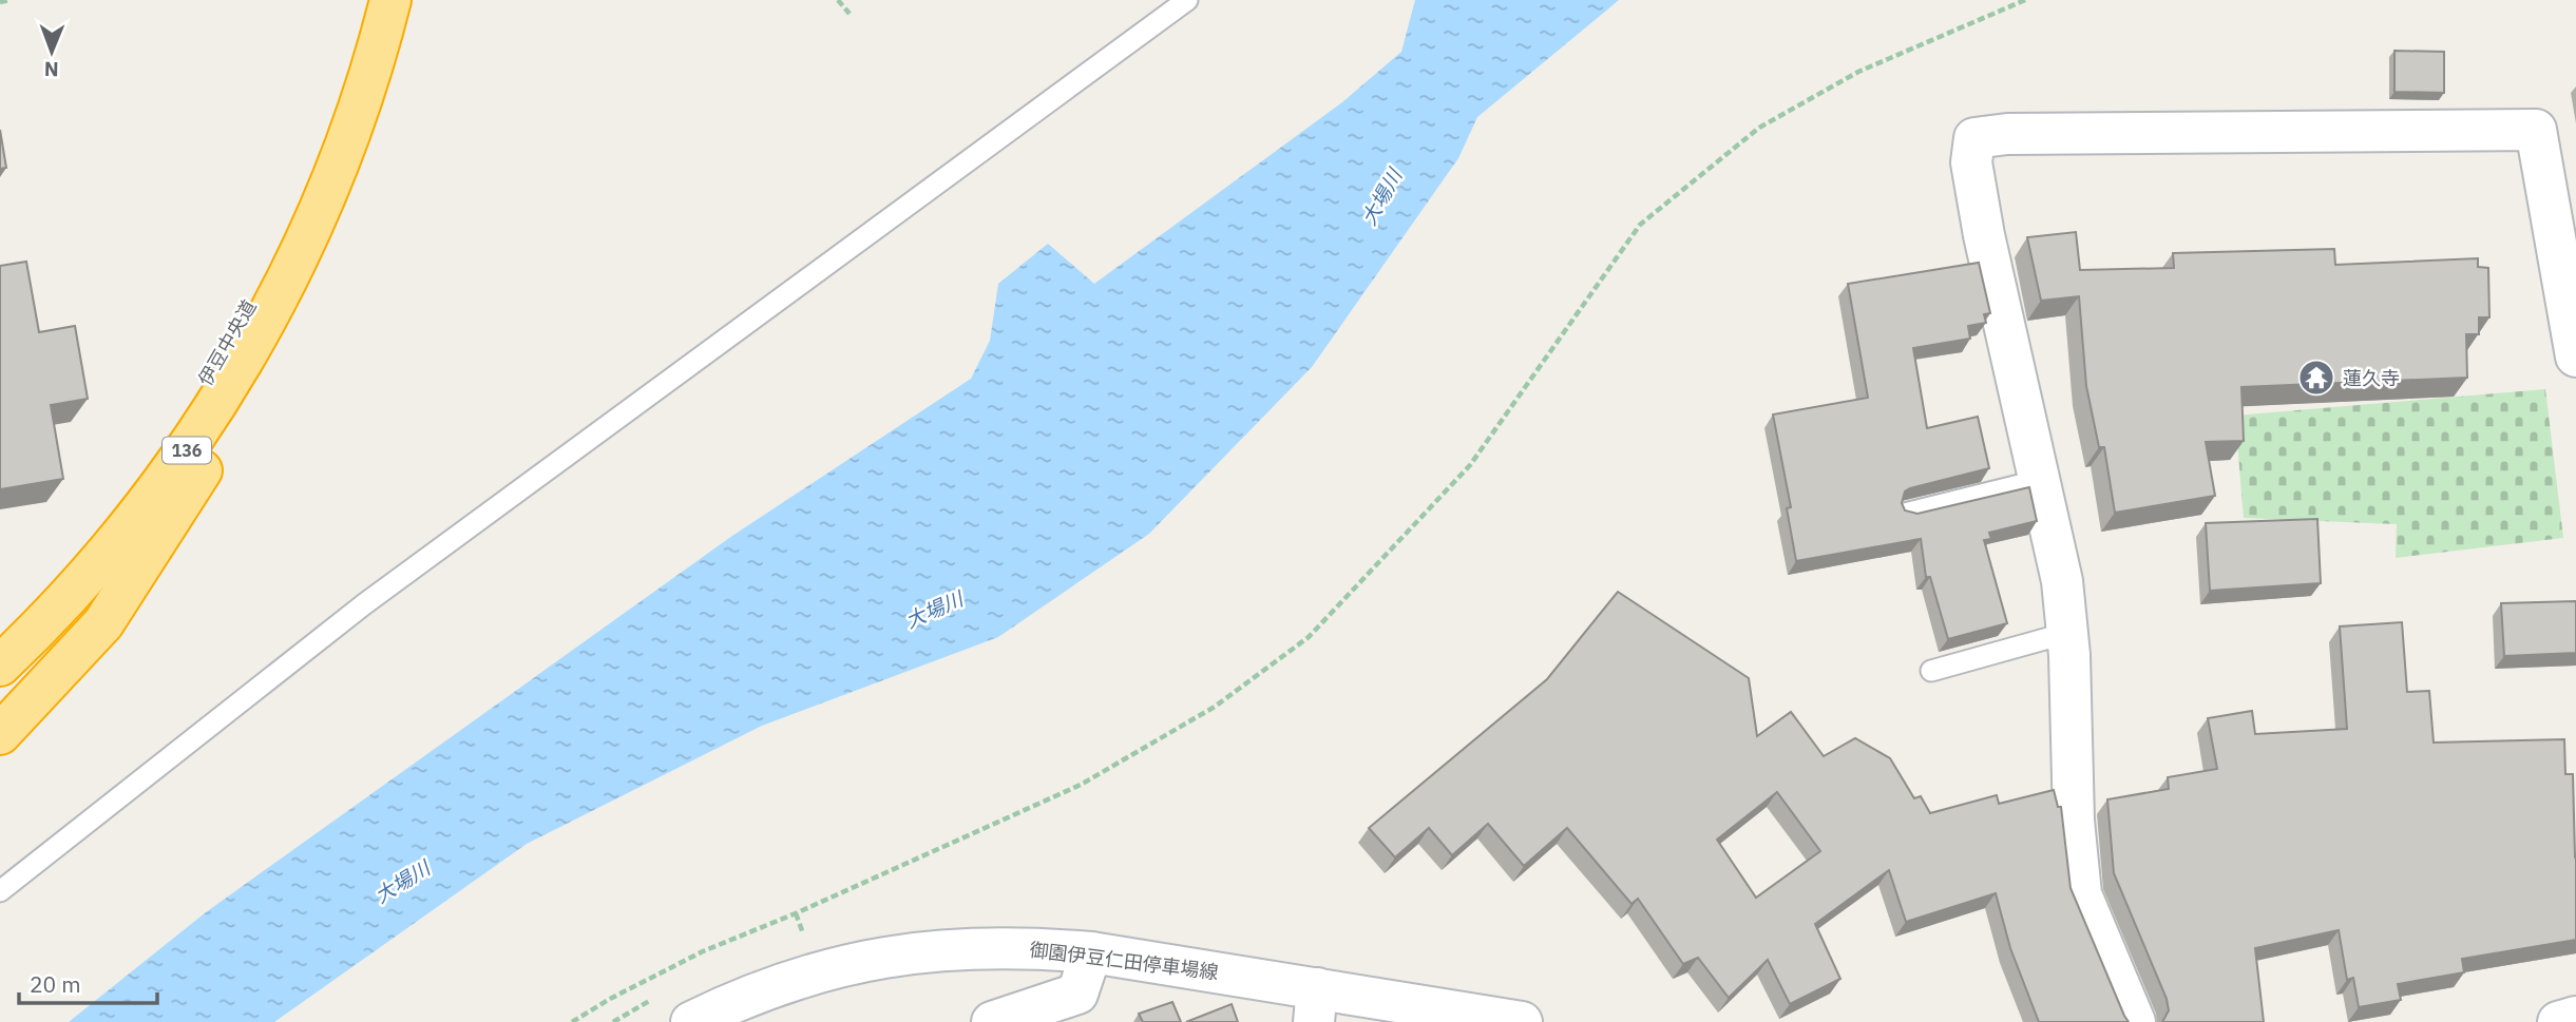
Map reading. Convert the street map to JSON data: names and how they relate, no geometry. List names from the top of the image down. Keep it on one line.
{"streets":{"highway":["伊豆中央道","136"],"street":["御園伊豆仁田停車場線"]},"water":["大場川"],"places":{"temple":["蓮久寺"]},"scale_bar":"20 m","north":"bottom"}
